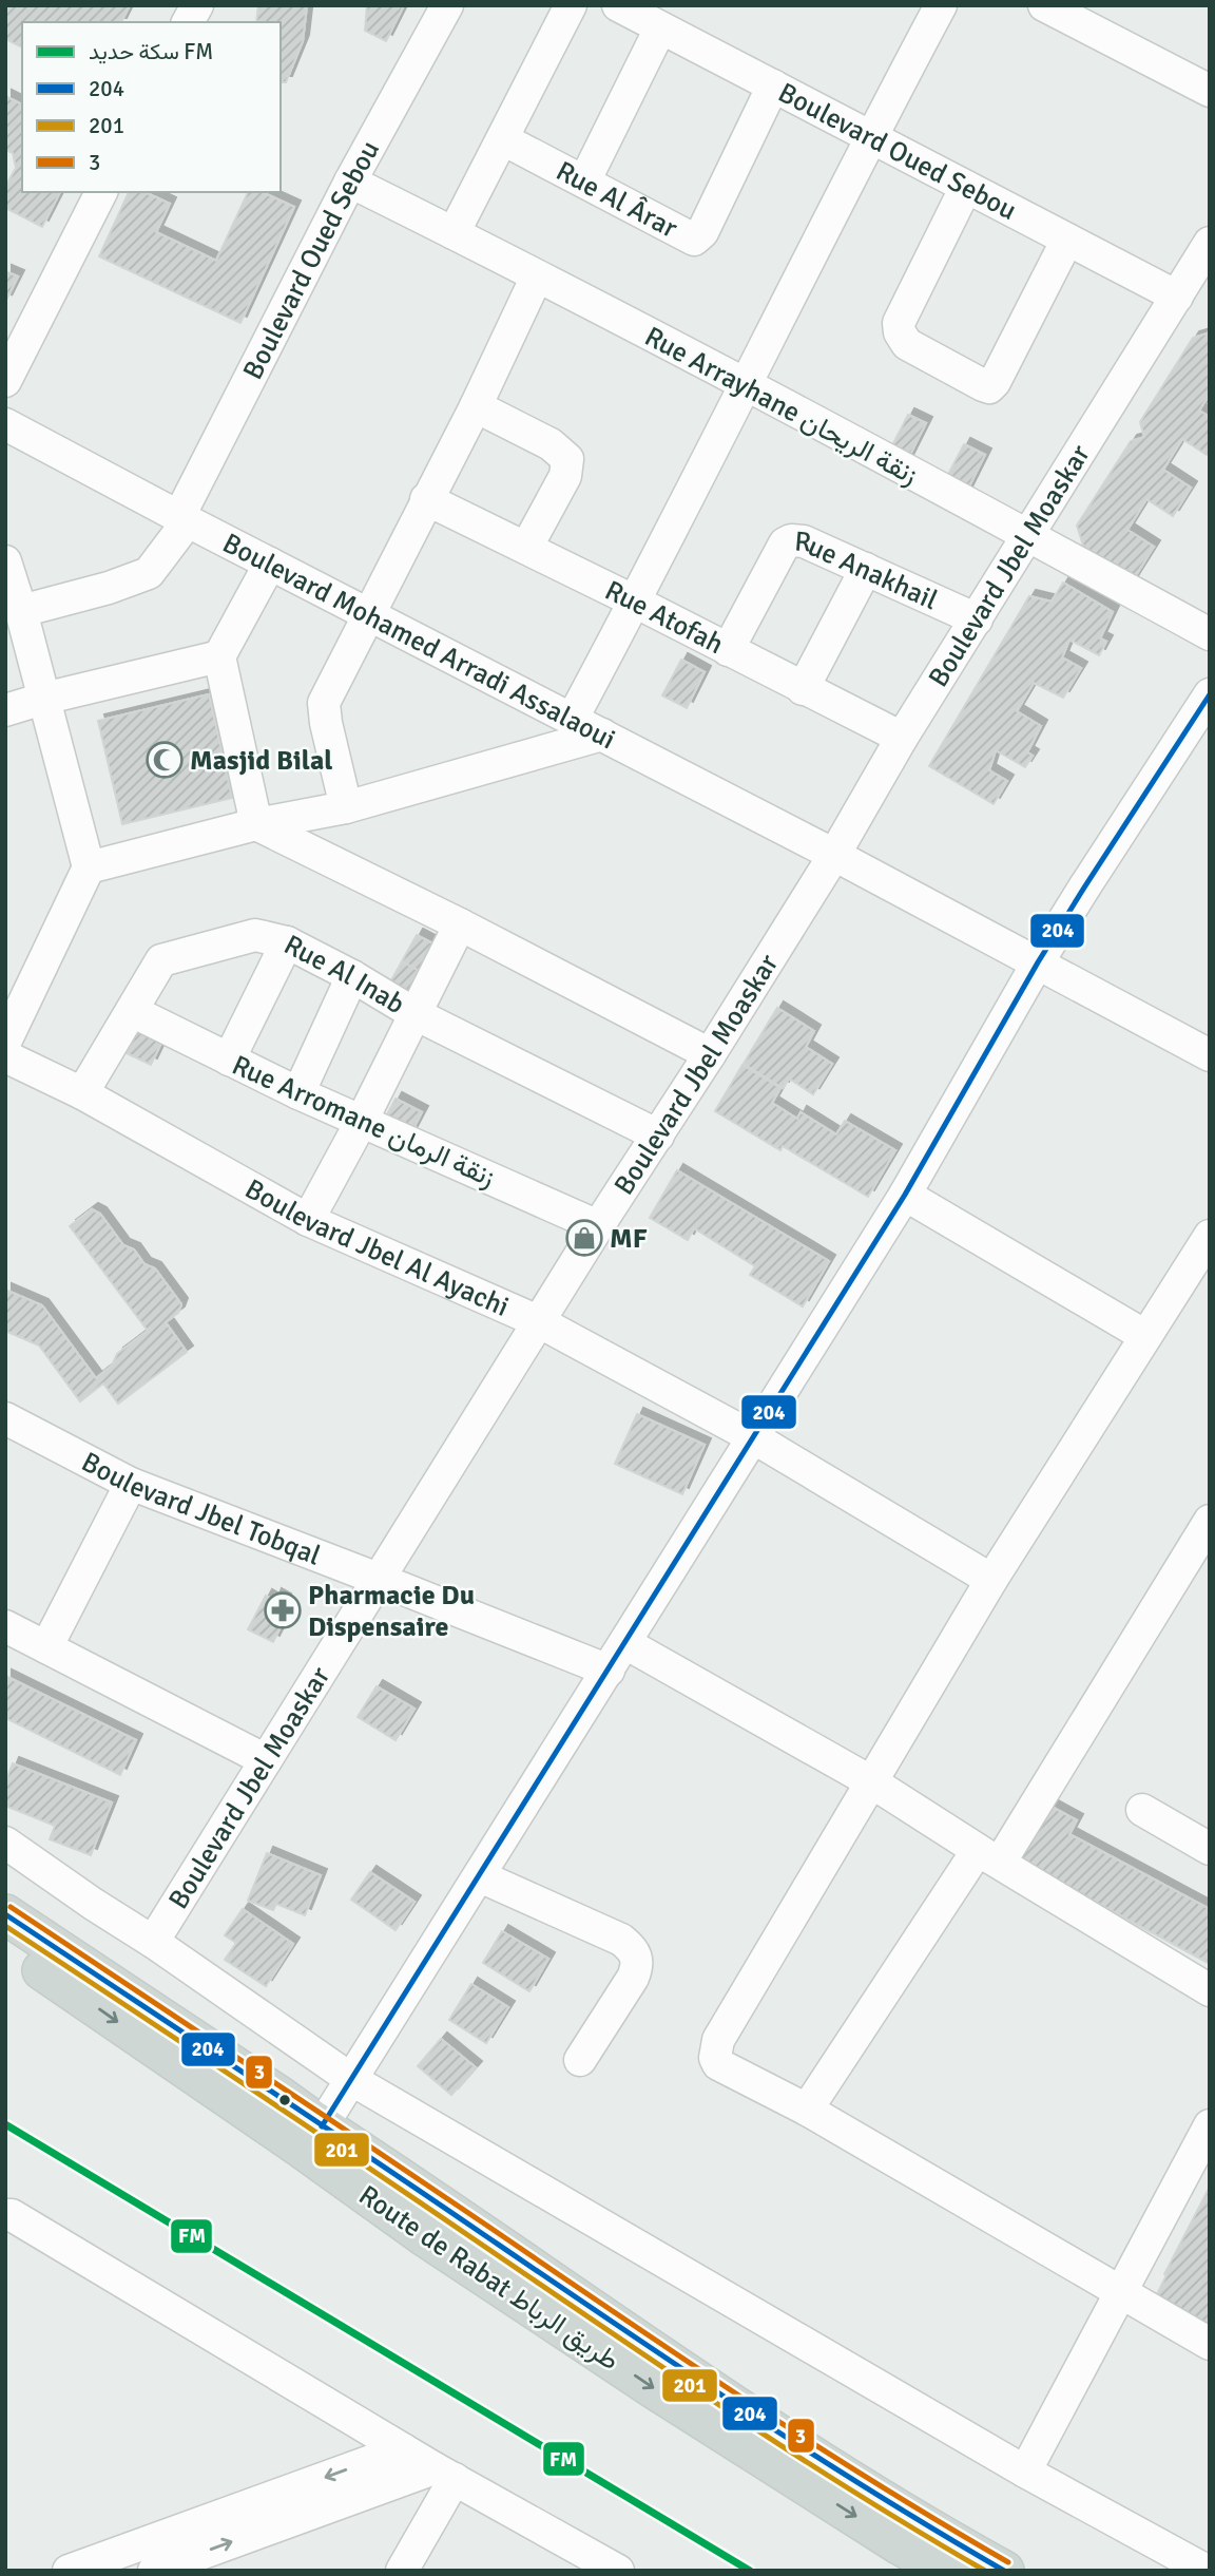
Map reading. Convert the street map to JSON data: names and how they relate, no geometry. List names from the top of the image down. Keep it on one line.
{"streets":{"main road":["Route de Rabat طريق الرباط"],"street":["Boulevard Oued Sebou","Rue Al Ârar","Rue Arrayhane زنقة الريحان","Boulevard Jbel Moaskar","Rue Anakhail","Rue Atofah","Boulevard Mohamed Arradi Assalaoui","Rue Al Inab","Rue Arromane زنقة الرمان","Boulevard Jbel Al Ayachi","Boulevard Jbel Tobqal"]},"crossings":[["Boulevard Oued Sebou","Rue Al Ârar"],["Boulevard Oued Sebou","Rue Arrayhane زنقة الريحان"],["Boulevard Oued Sebou","Boulevard Jbel Moaskar"],["Boulevard Oued Sebou","Boulevard Mohamed Arradi Assalaoui"],["Rue Arrayhane زنقة الريحان","Boulevard Jbel Moaskar"],["Boulevard Jbel Moaskar","Rue Anakhail"],["Boulevard Jbel Moaskar","Rue Atofah"],["Boulevard Jbel Moaskar","Boulevard Mohamed Arradi Assalaoui"],["Boulevard Jbel Moaskar","Rue Al Inab"],["Boulevard Jbel Moaskar","Rue Arromane زنقة الرمان"],["Boulevard Jbel Moaskar","Boulevard Jbel Al Ayachi"],["Boulevard Jbel Moaskar","Boulevard Jbel Tobqal"],["Rue Anakhail","Rue Atofah"],["Rue Al Inab","Rue Arromane زنقة الرمان"],["Rue Al Inab","Boulevard Jbel Al Ayachi"]],"places":{"mosque":["Masjid Bilal"],"shop":["MF"],"pharmacy":["Pharmacie Du Dispensaire"]},"lines":["transit line 204","transit line 3","transit line 201","rail line FM"],"legend":["سكة حديد FM","204","201","3"]}
